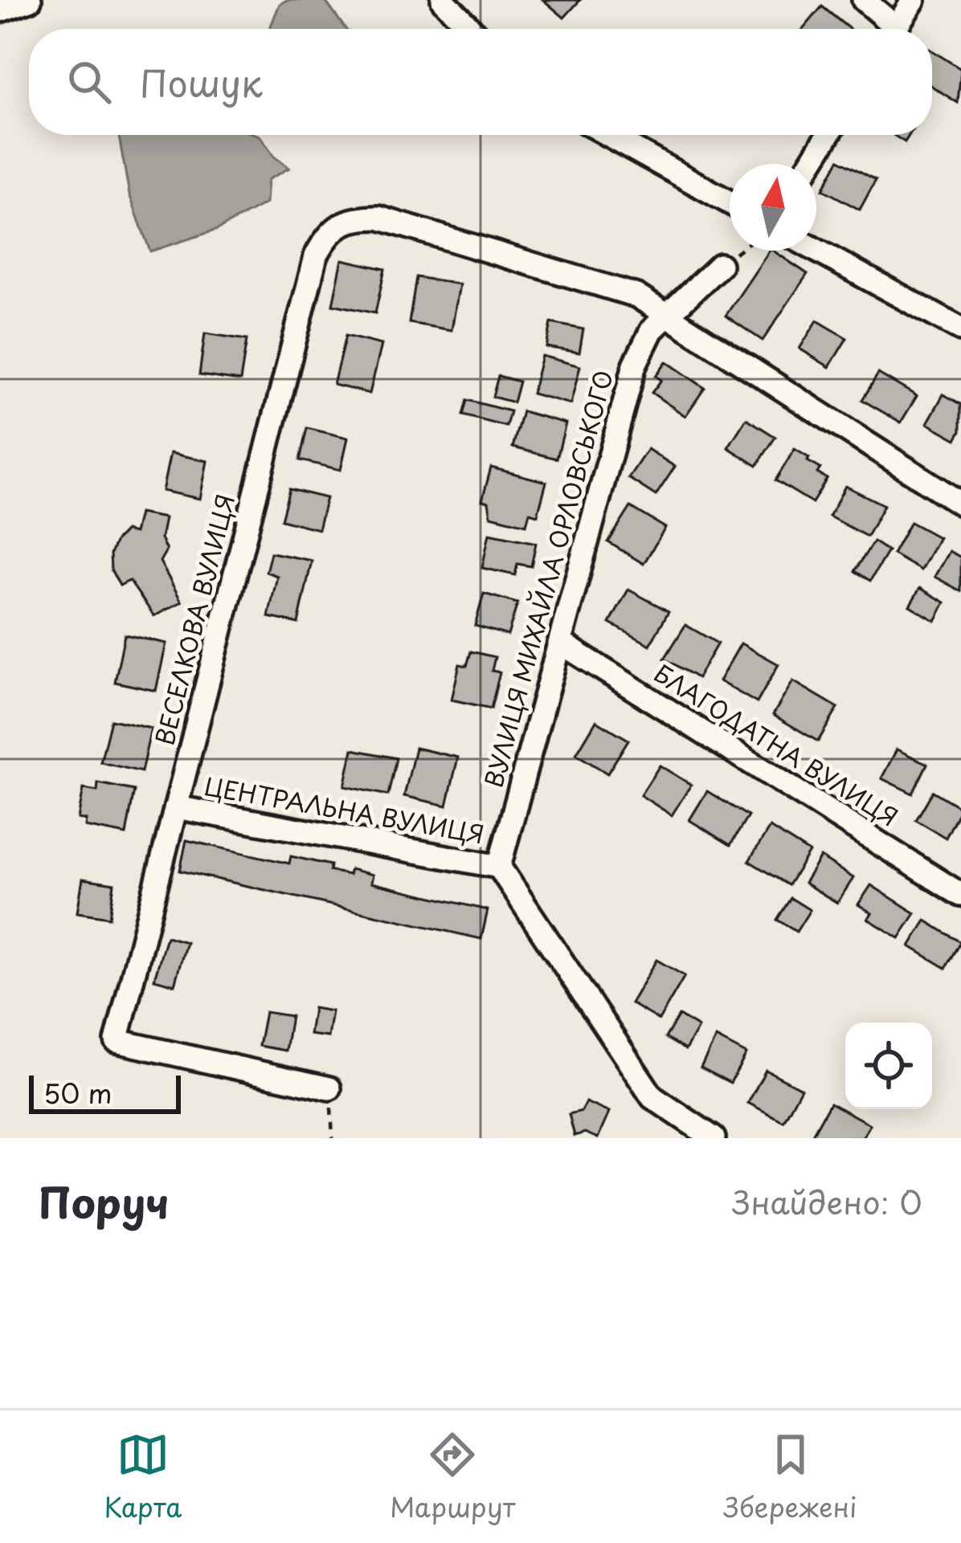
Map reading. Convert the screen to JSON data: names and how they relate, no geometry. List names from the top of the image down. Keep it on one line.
{"streets":{"street":["ВУЛИЦЯ МИХАЙЛА ОРЛОВСЬКОГО","ВЕСЕЛКОВА ВУЛИЦЯ","БЛАГОДАТНА ВУЛИЦЯ","ЦЕНТРАЛЬНА ВУЛИЦЯ"]},"crossings":[["ВУЛИЦЯ МИХАЙЛА ОРЛОВСЬКОГО","ВЕСЕЛКОВА ВУЛИЦЯ"],["ВУЛИЦЯ МИХАЙЛА ОРЛОВСЬКОГО","БЛАГОДАТНА ВУЛИЦЯ"],["ВУЛИЦЯ МИХАЙЛА ОРЛОВСЬКОГО","ЦЕНТРАЛЬНА ВУЛИЦЯ"],["ВЕСЕЛКОВА ВУЛИЦЯ","ЦЕНТРАЛЬНА ВУЛИЦЯ"]],"scale_bar":"50 m","north":"top","page":{"search":"Пошук","scale":"50 m","heading":["Поруч","Знайдено: 0"],"nav":["Карта","Маршрут","Збережені"]}}
